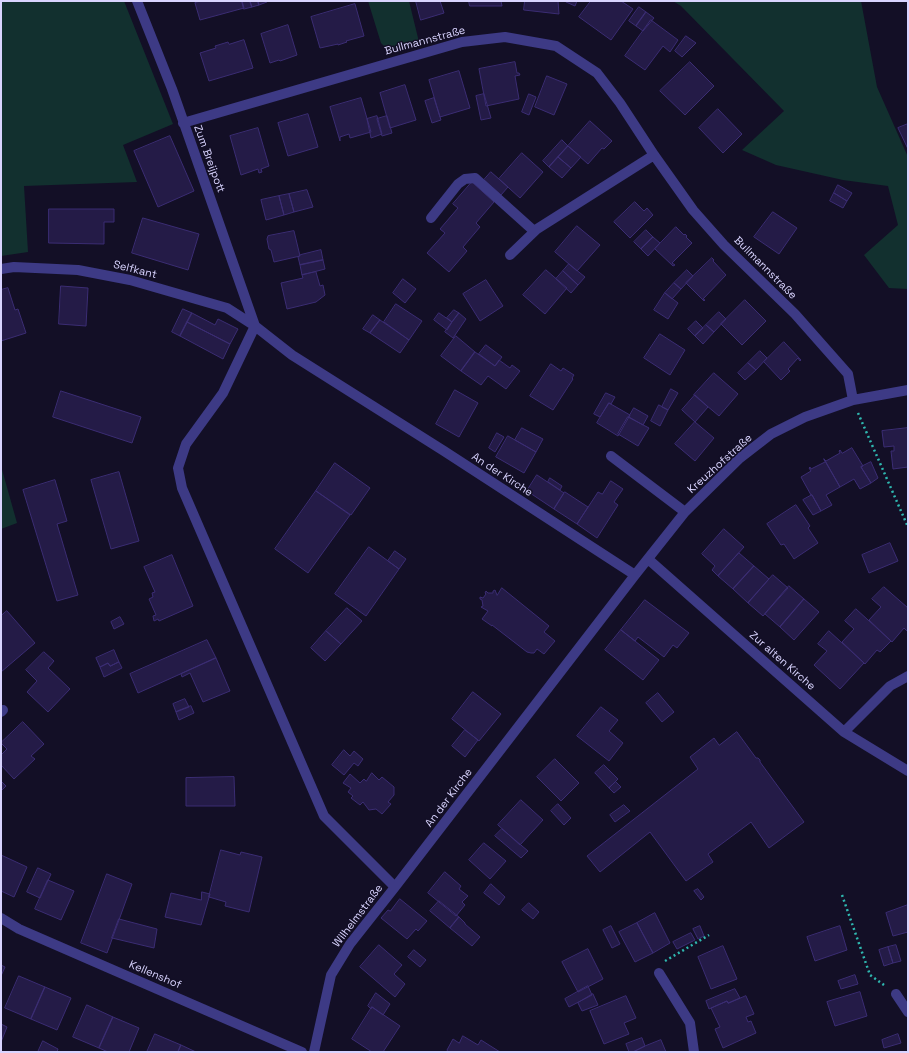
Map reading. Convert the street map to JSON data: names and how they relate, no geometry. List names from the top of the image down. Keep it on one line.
{"streets":{"street":["Bullmannstraße","Zum Breijpott","Selfkant","Kreuzhofstraße","An der Kirche","Zur alten Kirche","Wilhelmstraße","Kellenshof"]},"crossings":[["Bullmannstraße","Zum Breijpott"],["Bullmannstraße","Kreuzhofstraße"],["Zum Breijpott","Selfkant"],["Zum Breijpott","An der Kirche"],["Selfkant","An der Kirche"],["Kreuzhofstraße","An der Kirche"],["Kreuzhofstraße","Zur alten Kirche"],["An der Kirche","Wilhelmstraße"]]}
